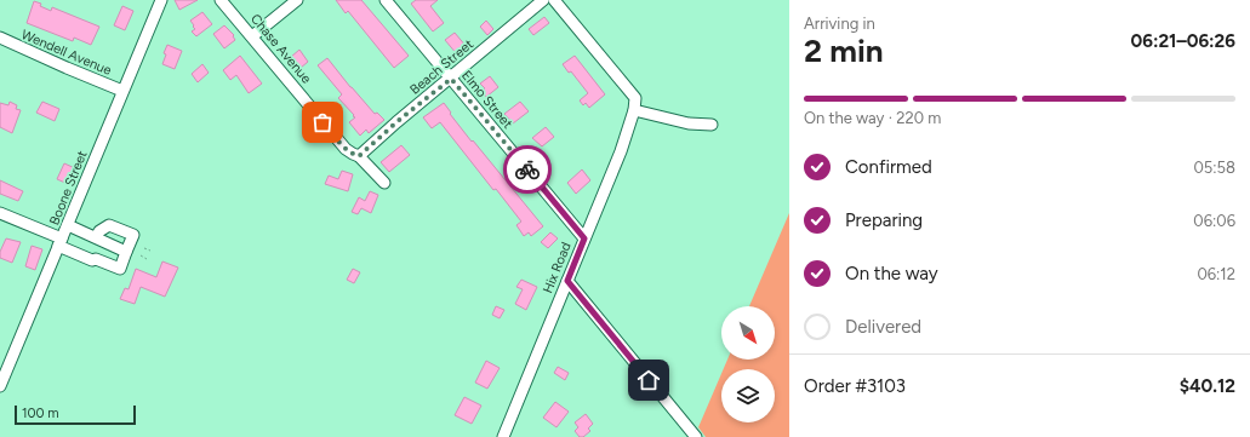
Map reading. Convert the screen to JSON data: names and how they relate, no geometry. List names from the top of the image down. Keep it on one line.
{"streets":{"street":["Chase Avenue","Wendell Avenue","Beach Street","Elmo Street","Boone Street","Hix Road"]},"crossings":[["Chase Avenue","Beach Street"],["Wendell Avenue","Boone Street"],["Beach Street","Elmo Street"],["Elmo Street","Hix Road"]],"scale_bar":"100 m","north":"bottom right","page":{"heading":["2 min","Arriving in","06:21–06:26"],"panel":["Order #3103","$40.12"],"bar":"On the way · 220 m","list":[["Confirmed","05:58"],["Preparing","06:06"],["On the way","06:12"],"Delivered"],"scale":"100 m"}}
